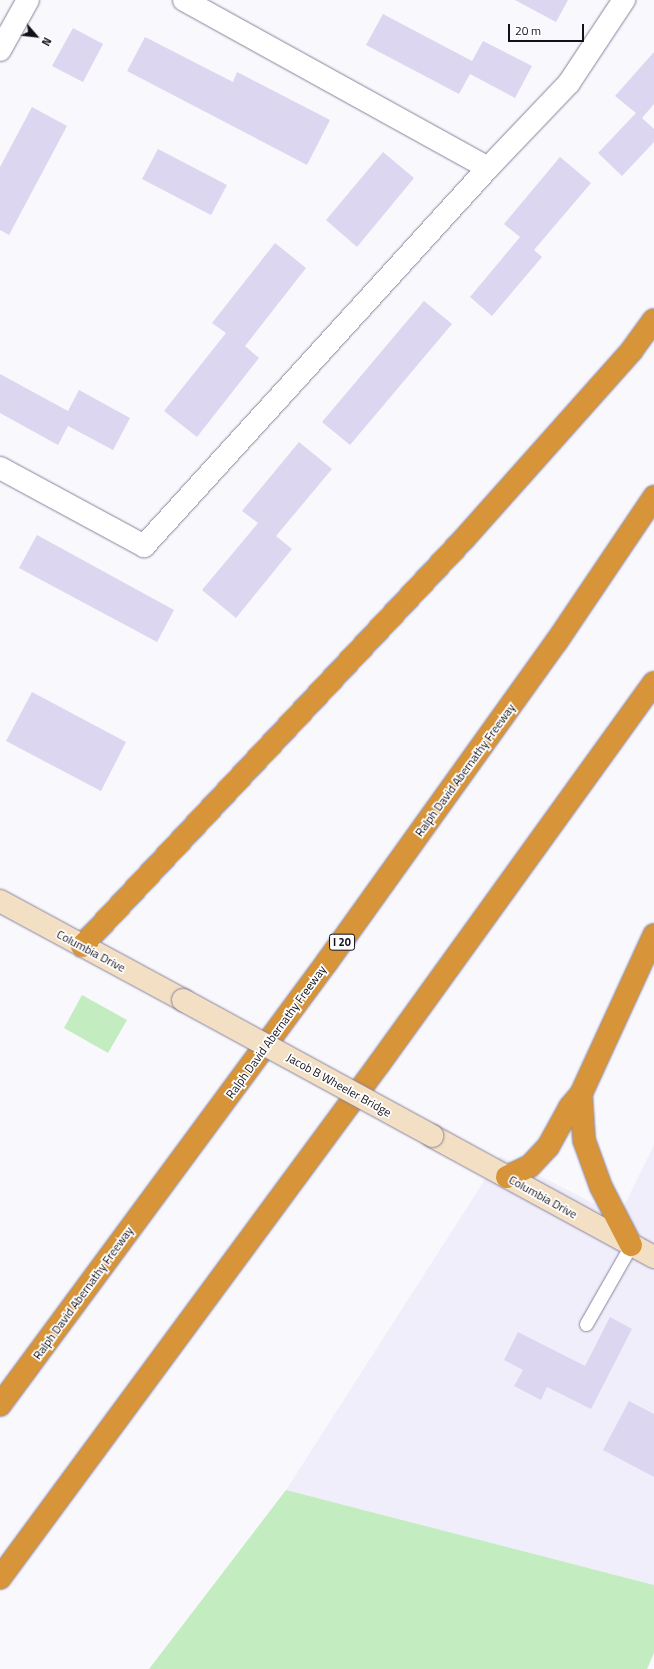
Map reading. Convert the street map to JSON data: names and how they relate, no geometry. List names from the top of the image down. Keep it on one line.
{"streets":{"highway":["Ralph David Abernathy Freeway","I 20"],"main road":["Columbia Drive","Jacob B Wheeler Bridge"]},"crossings":[["Columbia Drive","Jacob B Wheeler Bridge"]],"scale_bar":"20 m","north":"bottom right"}
